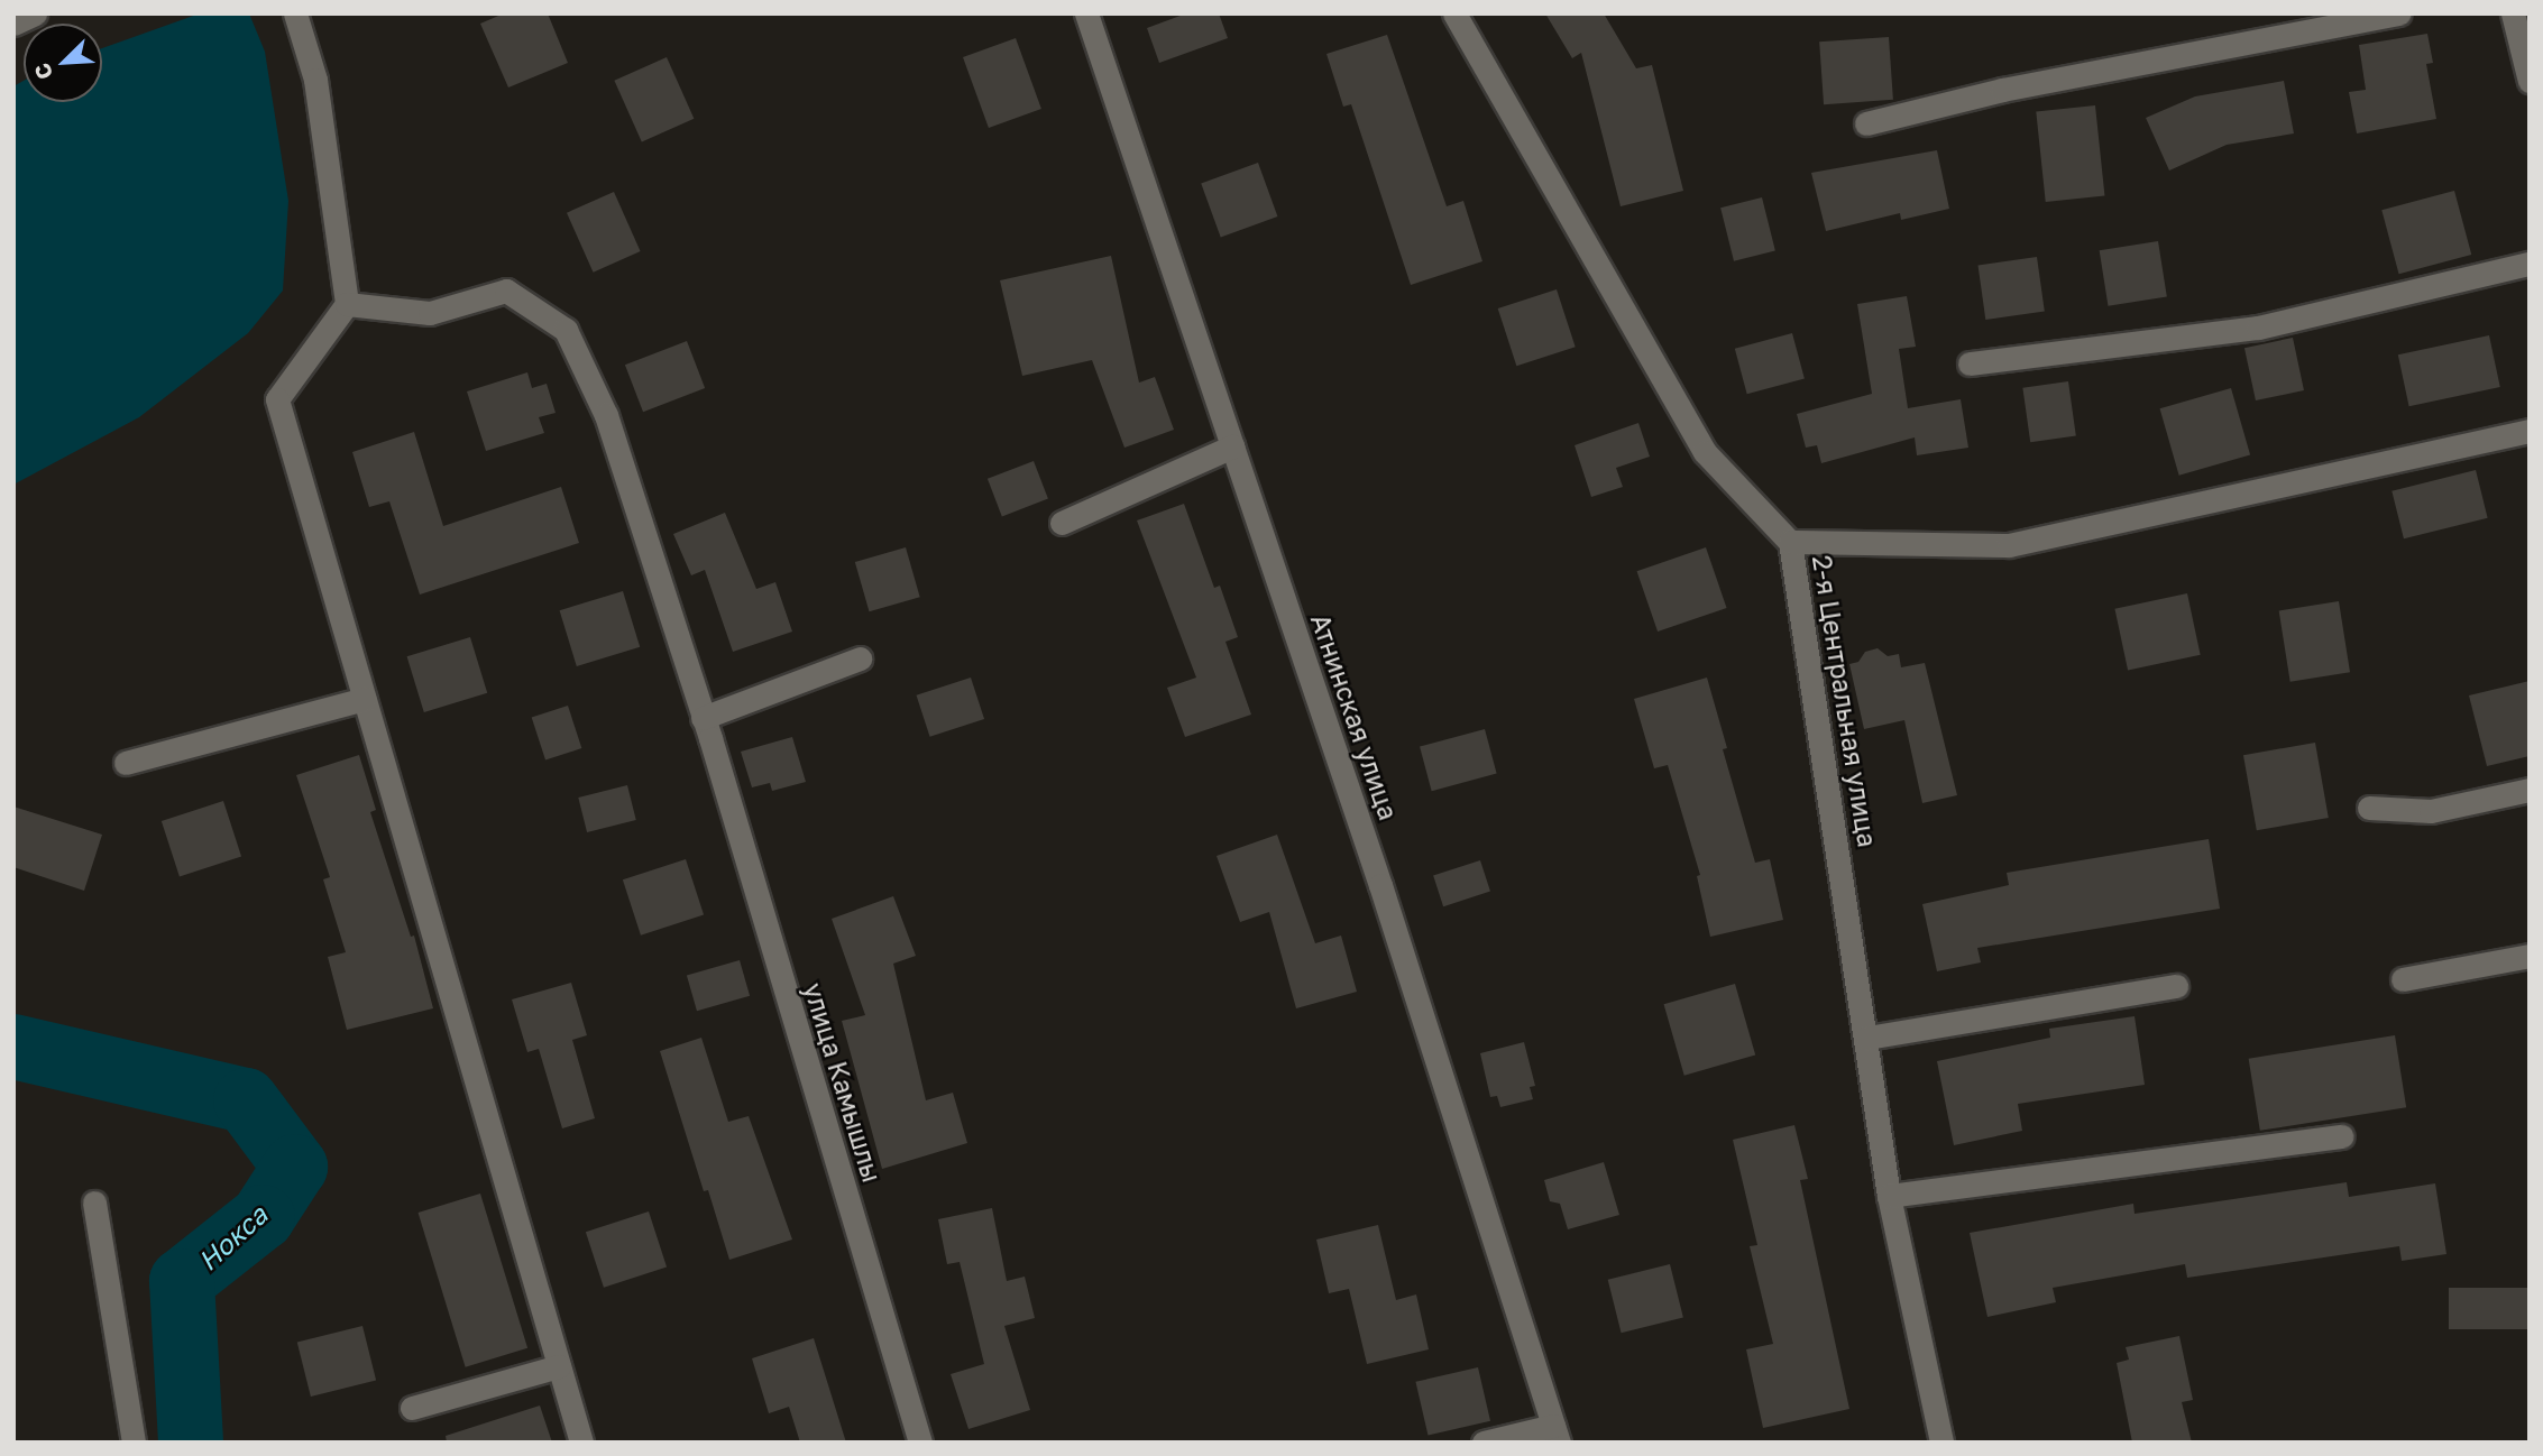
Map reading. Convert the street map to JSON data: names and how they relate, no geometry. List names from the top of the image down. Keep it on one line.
{"streets":{"street":["2-я Центральная улица","Атнинская улица","улица Камышлы"]},"water":["Нокса"],"north":"bottom left"}
